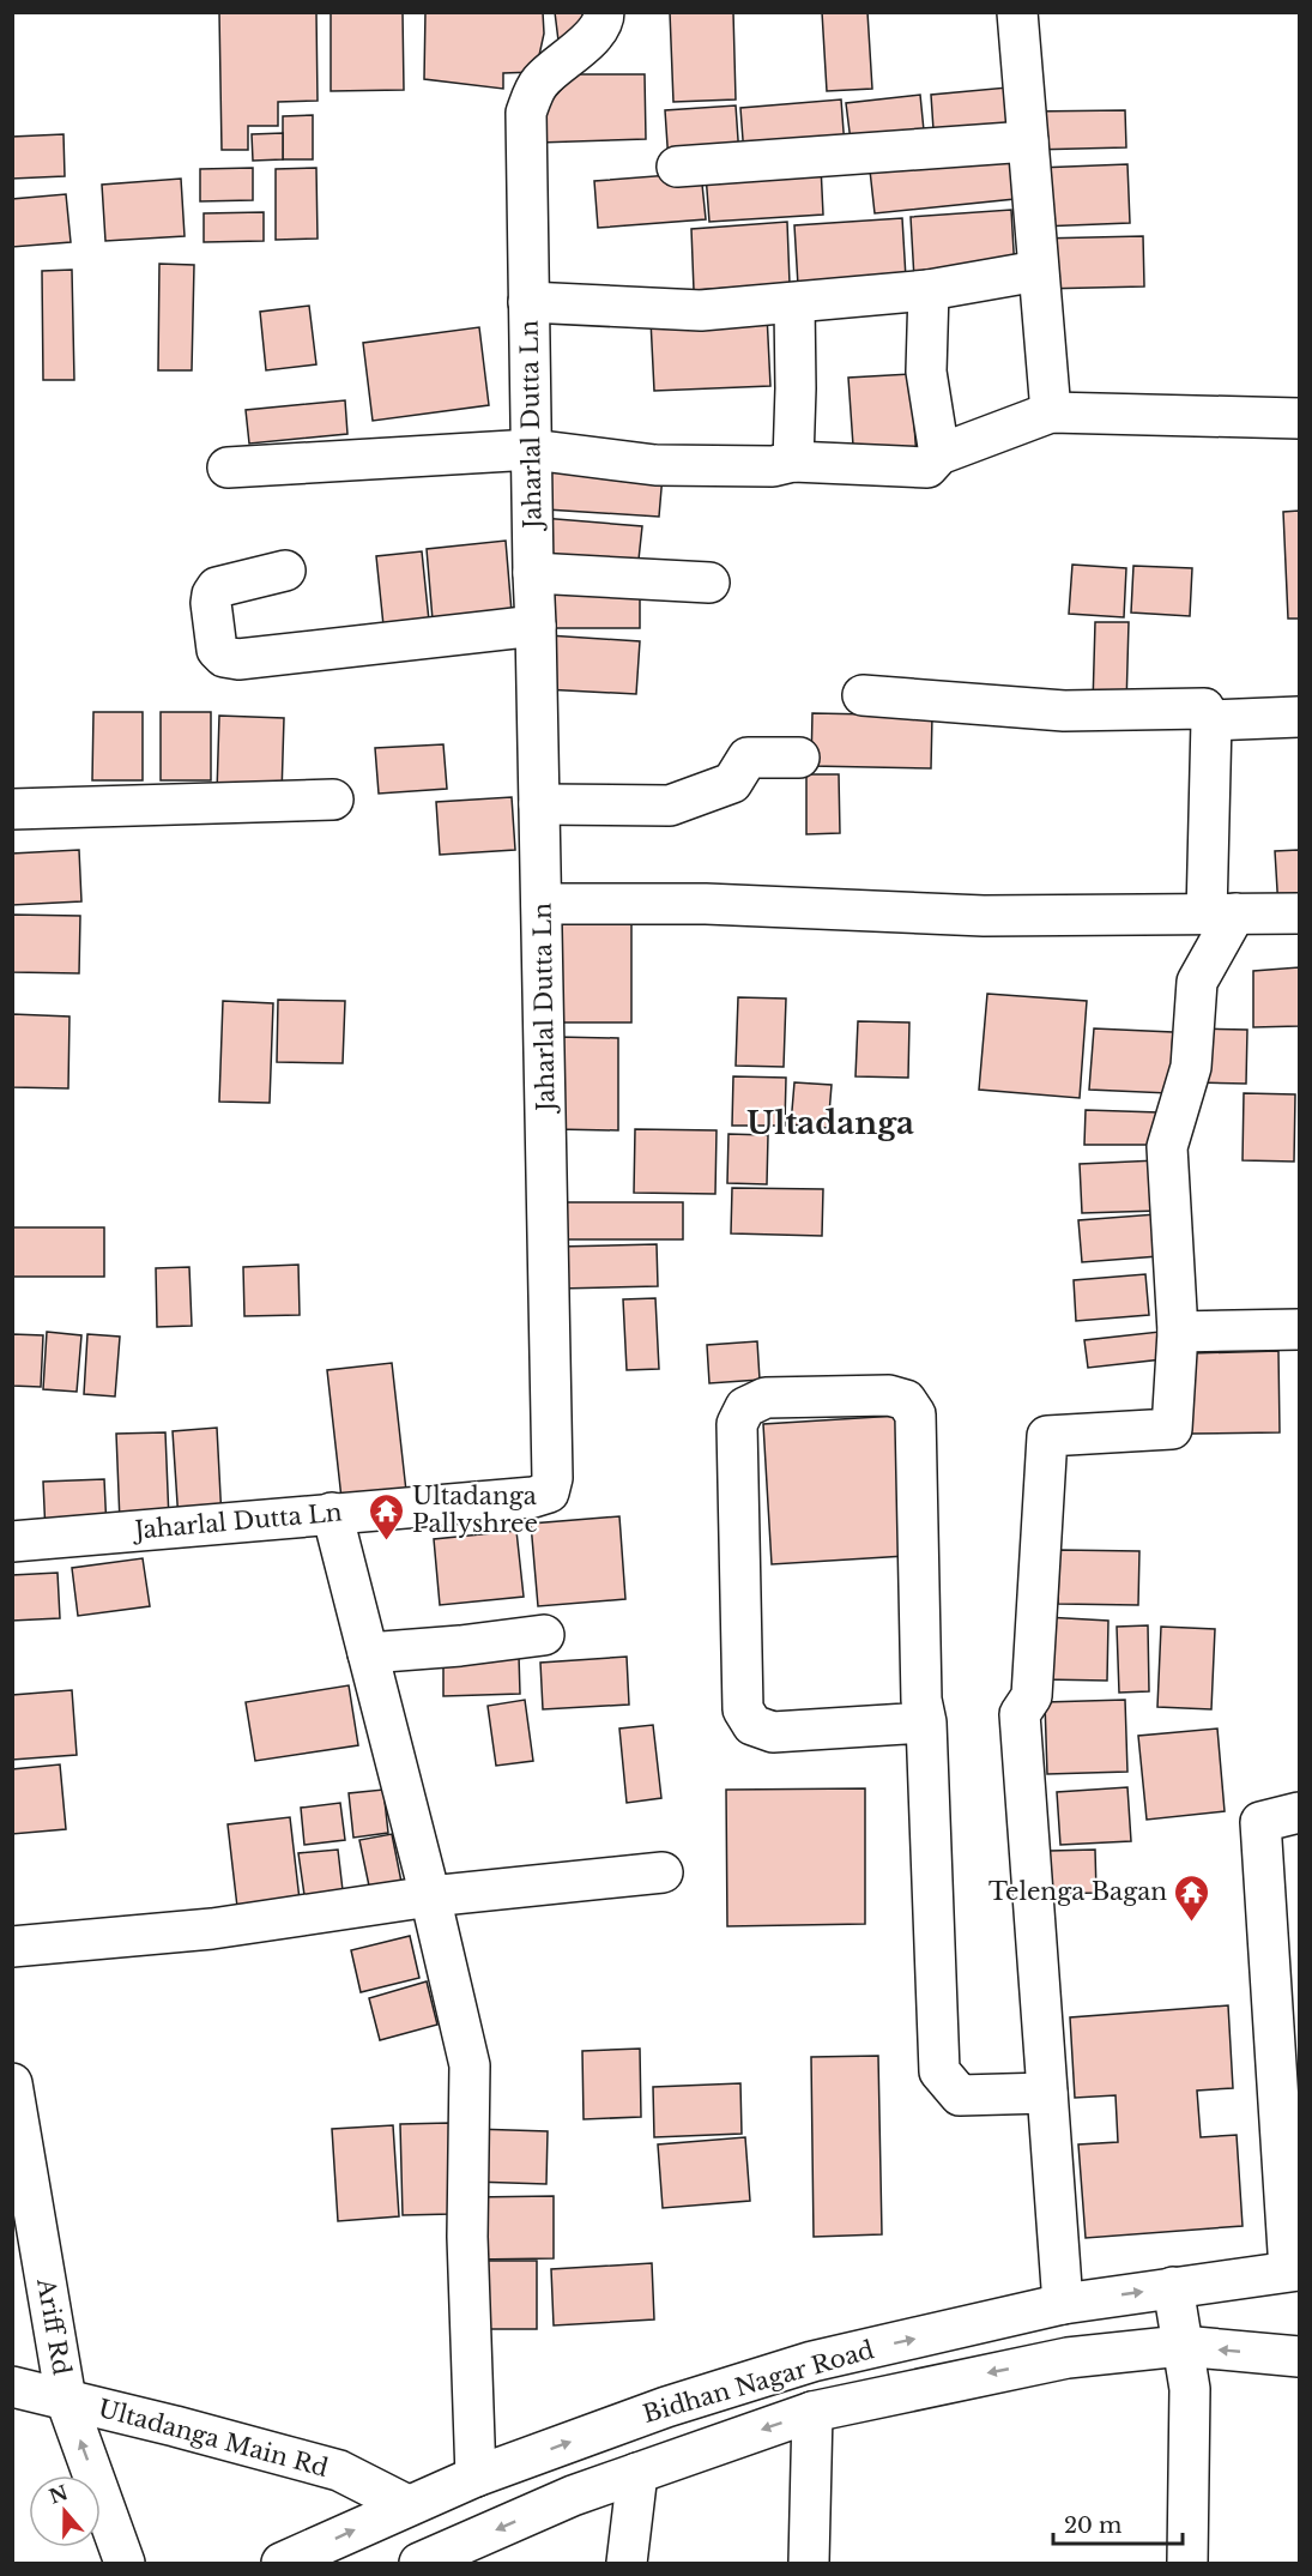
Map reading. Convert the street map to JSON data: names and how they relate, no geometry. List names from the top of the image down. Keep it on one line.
{"streets":{"street":["Jaharlal Dutta Ln","Ariff Rd","Bidhan Nagar Road","Ultadanga Main Rd"]},"crossings":[["Ariff Rd","Ultadanga Main Rd"],["Bidhan Nagar Road","Ultadanga Main Rd"]],"one_way":["Ariff Rd"],"districts":["Ultadanga"],"places":{"temple":["Ultadanga Pallyshree","Telenga Bagan"]},"scale_bar":"20 m","north":"top"}
